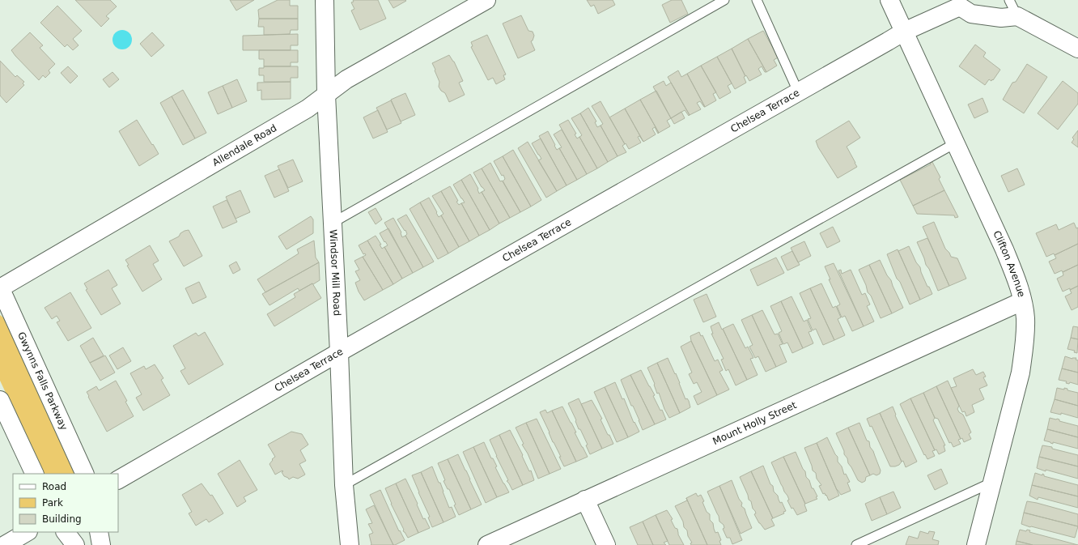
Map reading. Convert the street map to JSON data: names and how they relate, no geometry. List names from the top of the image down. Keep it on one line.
{"streets":{"street":["Chelsea Terrace","Allendale Road","Clifton Avenue","Windsor Mill Road","Gwynns Falls Parkway","Mount Holly Street"]},"crossings":[["Chelsea Terrace","Clifton Avenue"],["Chelsea Terrace","Windsor Mill Road"],["Allendale Road","Windsor Mill Road"],["Allendale Road","Gwynns Falls Parkway"],["Clifton Avenue","Mount Holly Street"]],"legend":["Road","Park","Building"]}
